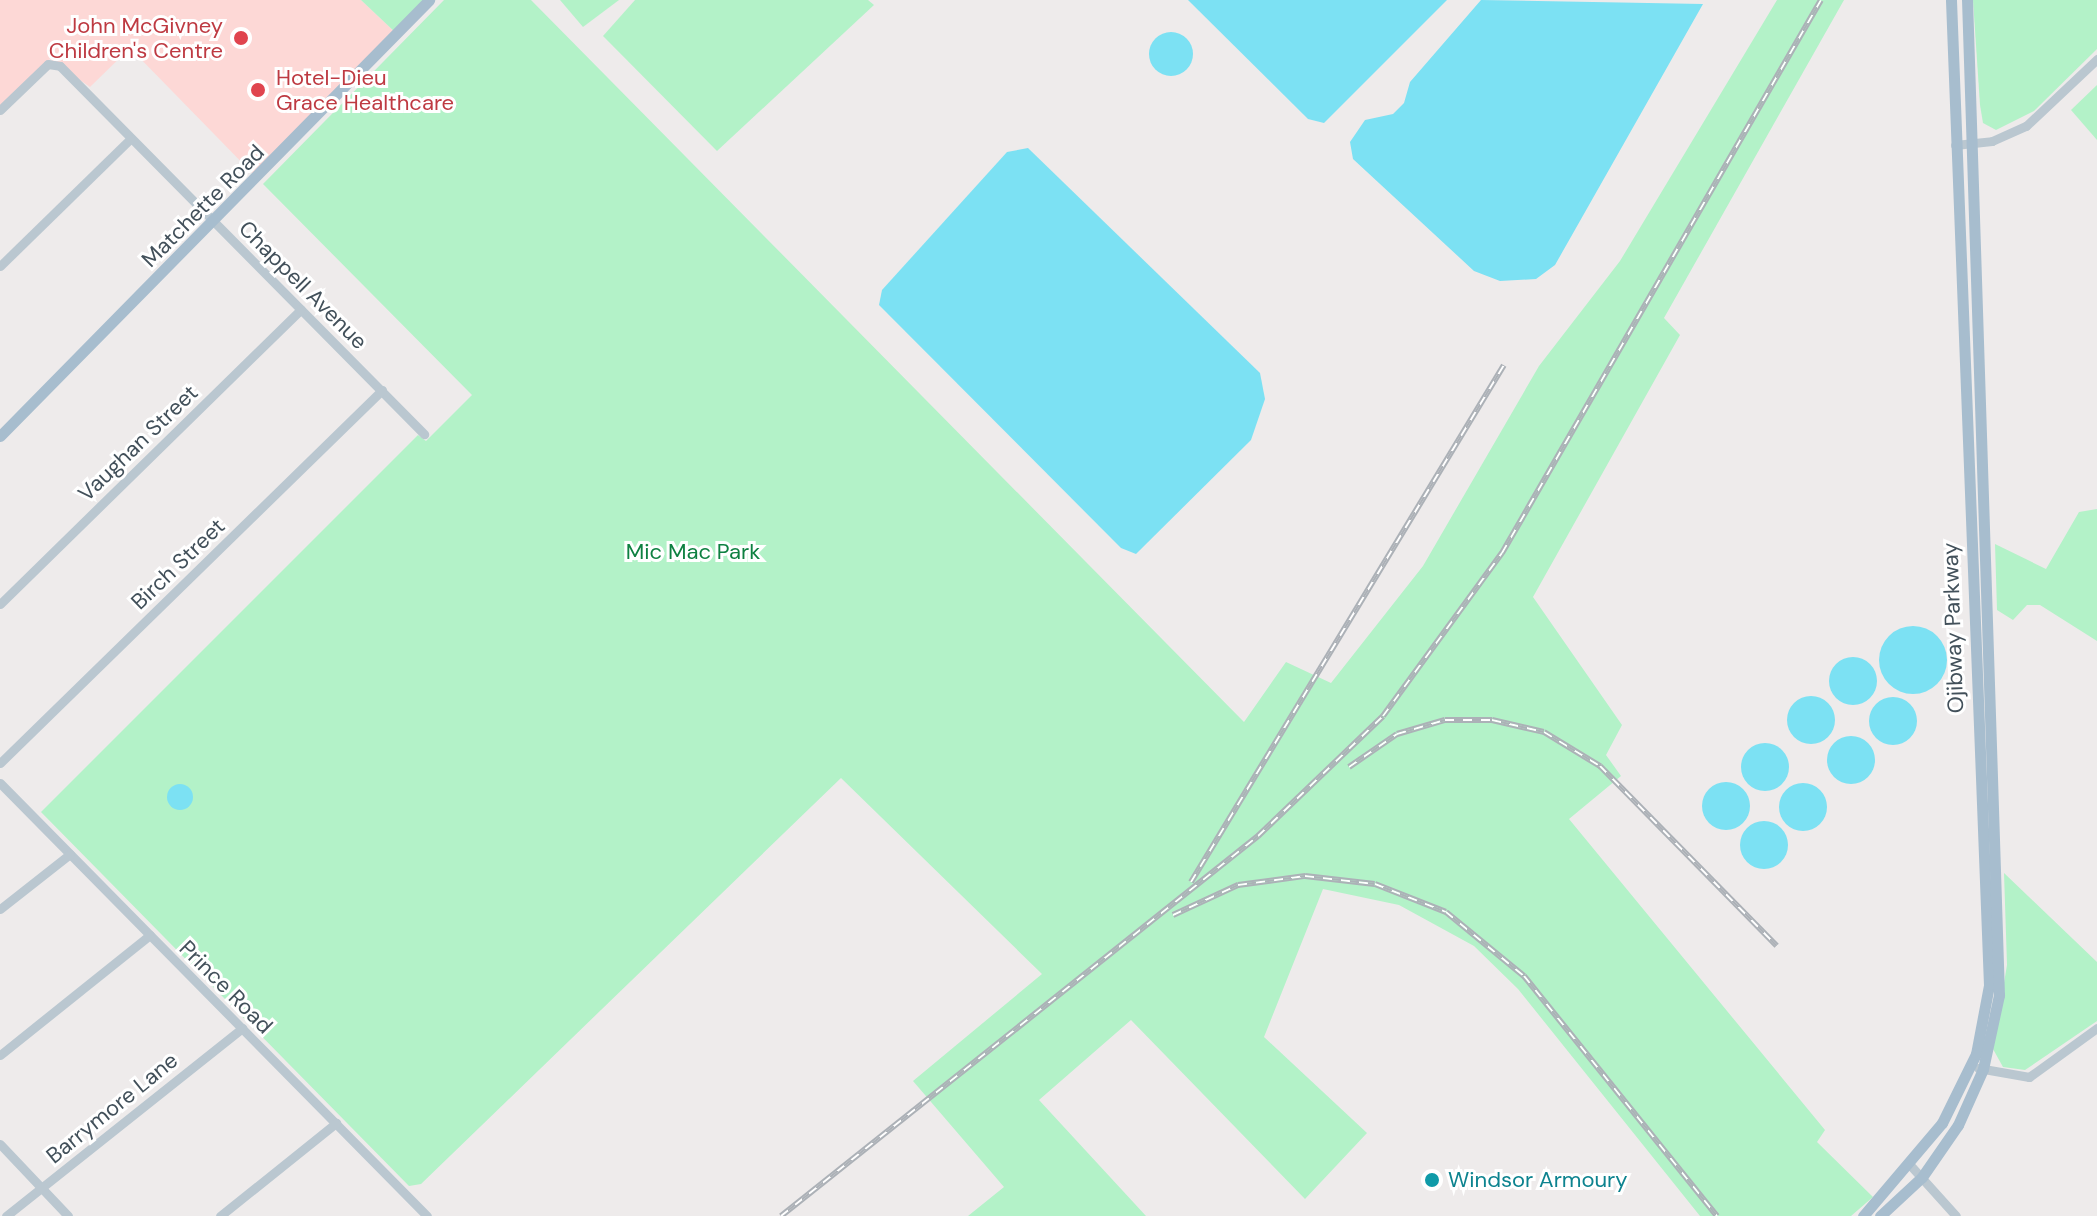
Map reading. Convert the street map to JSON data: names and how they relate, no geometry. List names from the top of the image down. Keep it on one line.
{"streets":{"main road":["Matchette Road","Ojibway Parkway"],"street":["Chappell Avenue","Vaughan Street","Birch Street","Prince Road","Barrymore Lane"]},"crossings":[["Matchette Road","Chappell Avenue"],["Chappell Avenue","Vaughan Street"],["Chappell Avenue","Birch Street"],["Prince Road","Barrymore Lane"]],"parks":["Mic Mac Park"],"places":["John McGivney Children's Centre","Hotel-Dieu Grace Healthcare","Windsor Armoury"]}
